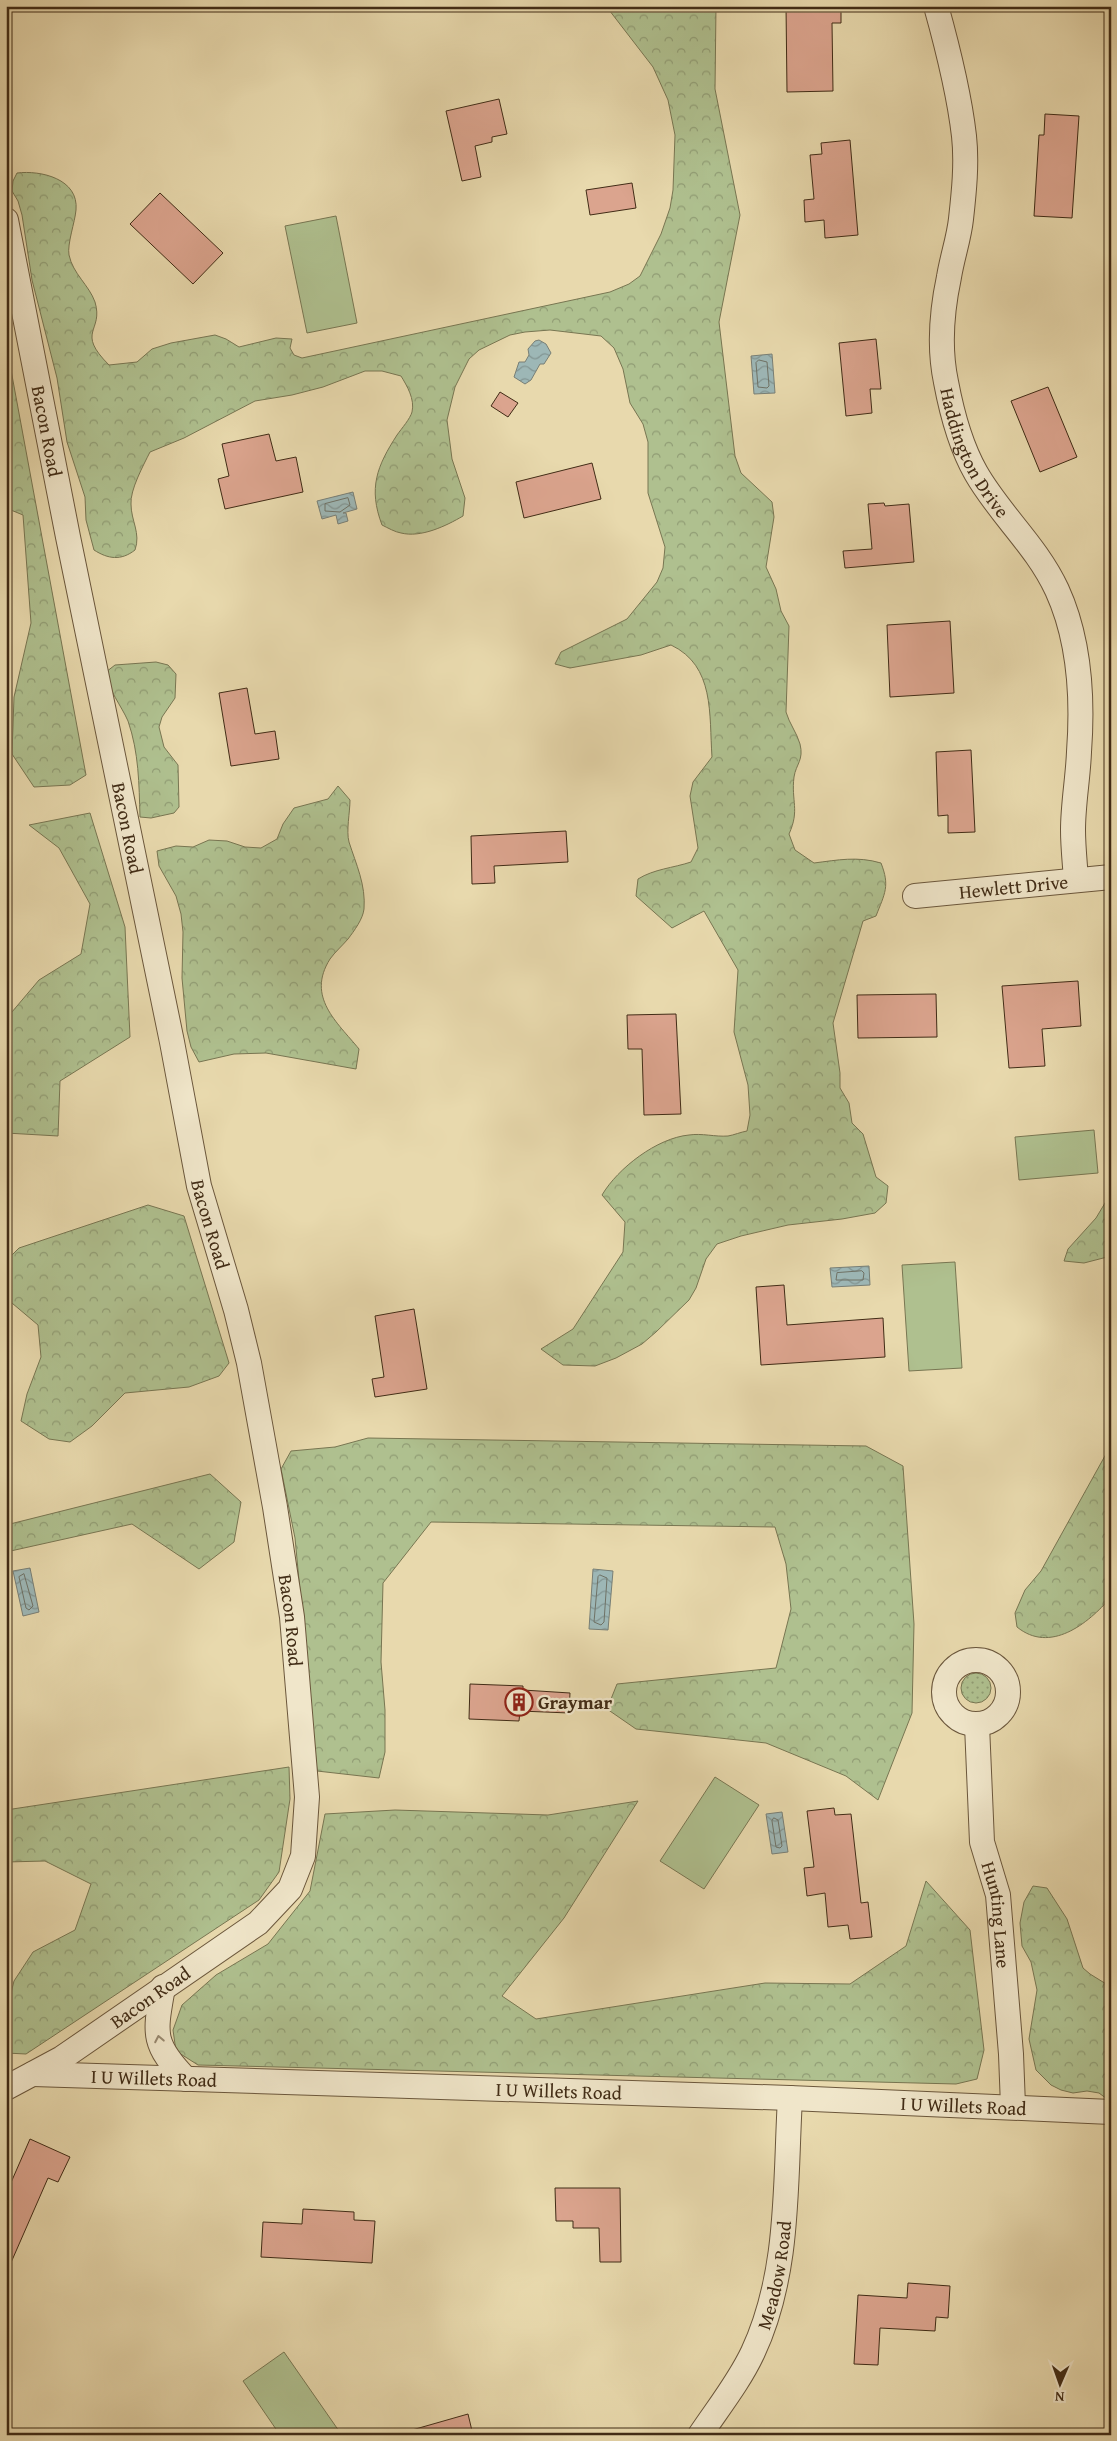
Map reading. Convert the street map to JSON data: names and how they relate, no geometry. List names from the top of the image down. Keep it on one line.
{"streets":{"street":["Bacon Road","Haddington Drive","Hewlett Drive","Hunting Lane","I U Willets Road","Meadow Road"]},"crossings":[["Bacon Road","I U Willets Road"],["Haddington Drive","Hewlett Drive"],["Hunting Lane","I U Willets Road"],["I U Willets Road","Meadow Road"]],"places":{"building":["Graymar"]},"north":"bottom"}
